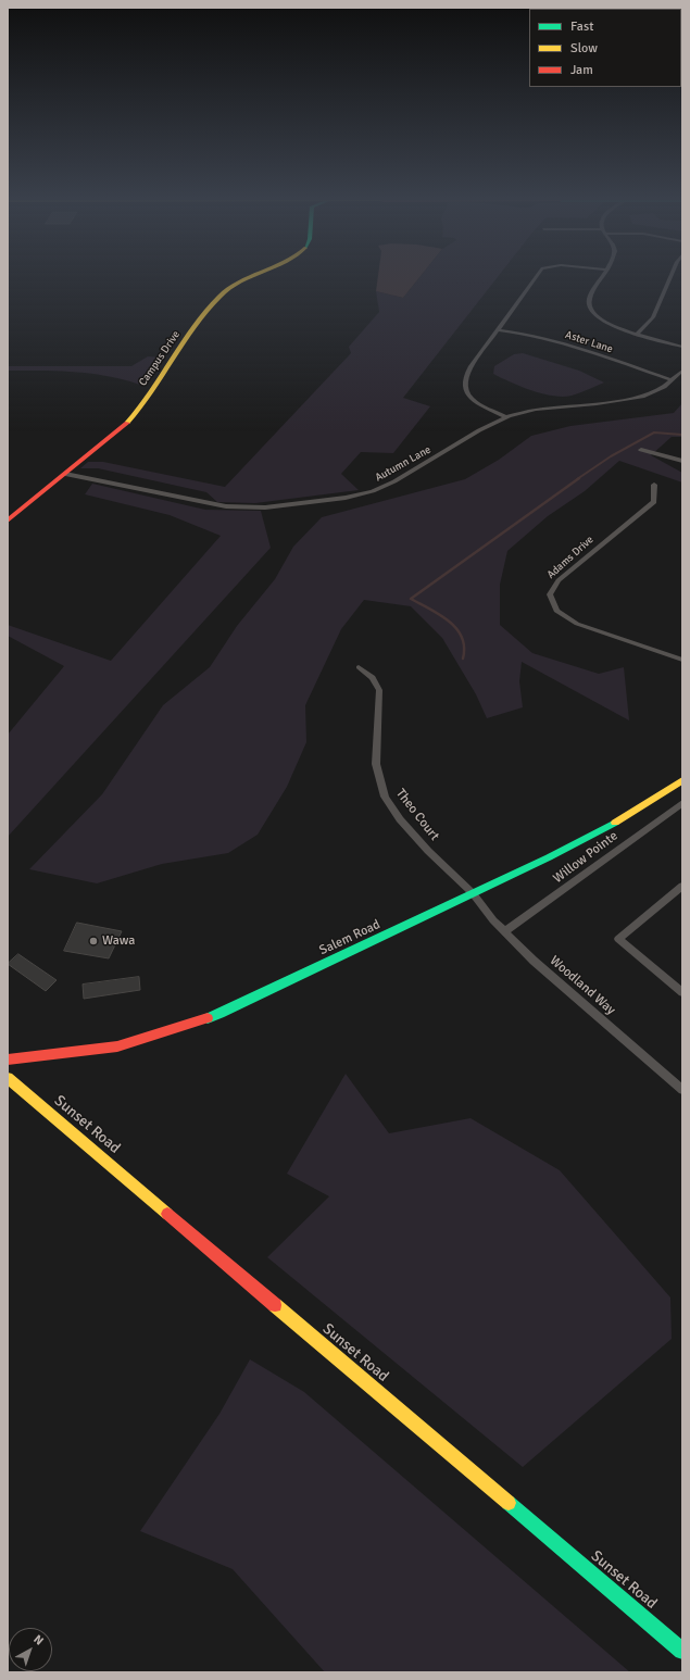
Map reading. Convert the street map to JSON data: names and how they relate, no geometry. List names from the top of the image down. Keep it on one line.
{"streets":{"main road":["Campus Drive","Salem Road","Sunset Road"],"street":["Aster Lane","Autumn Lane","Adams Drive","Theo Court","Willow Pointe","Woodland Way"]},"crossings":[["Aster Lane","Autumn Lane"],["Campus Drive","Autumn Lane"],["Theo Court","Salem Road"],["Theo Court","Woodland Way"],["Willow Pointe","Woodland Way"],["Salem Road","Woodland Way"]],"places":["Wawa"],"legend":["Fast","Slow","Jam"],"north":"top right"}
